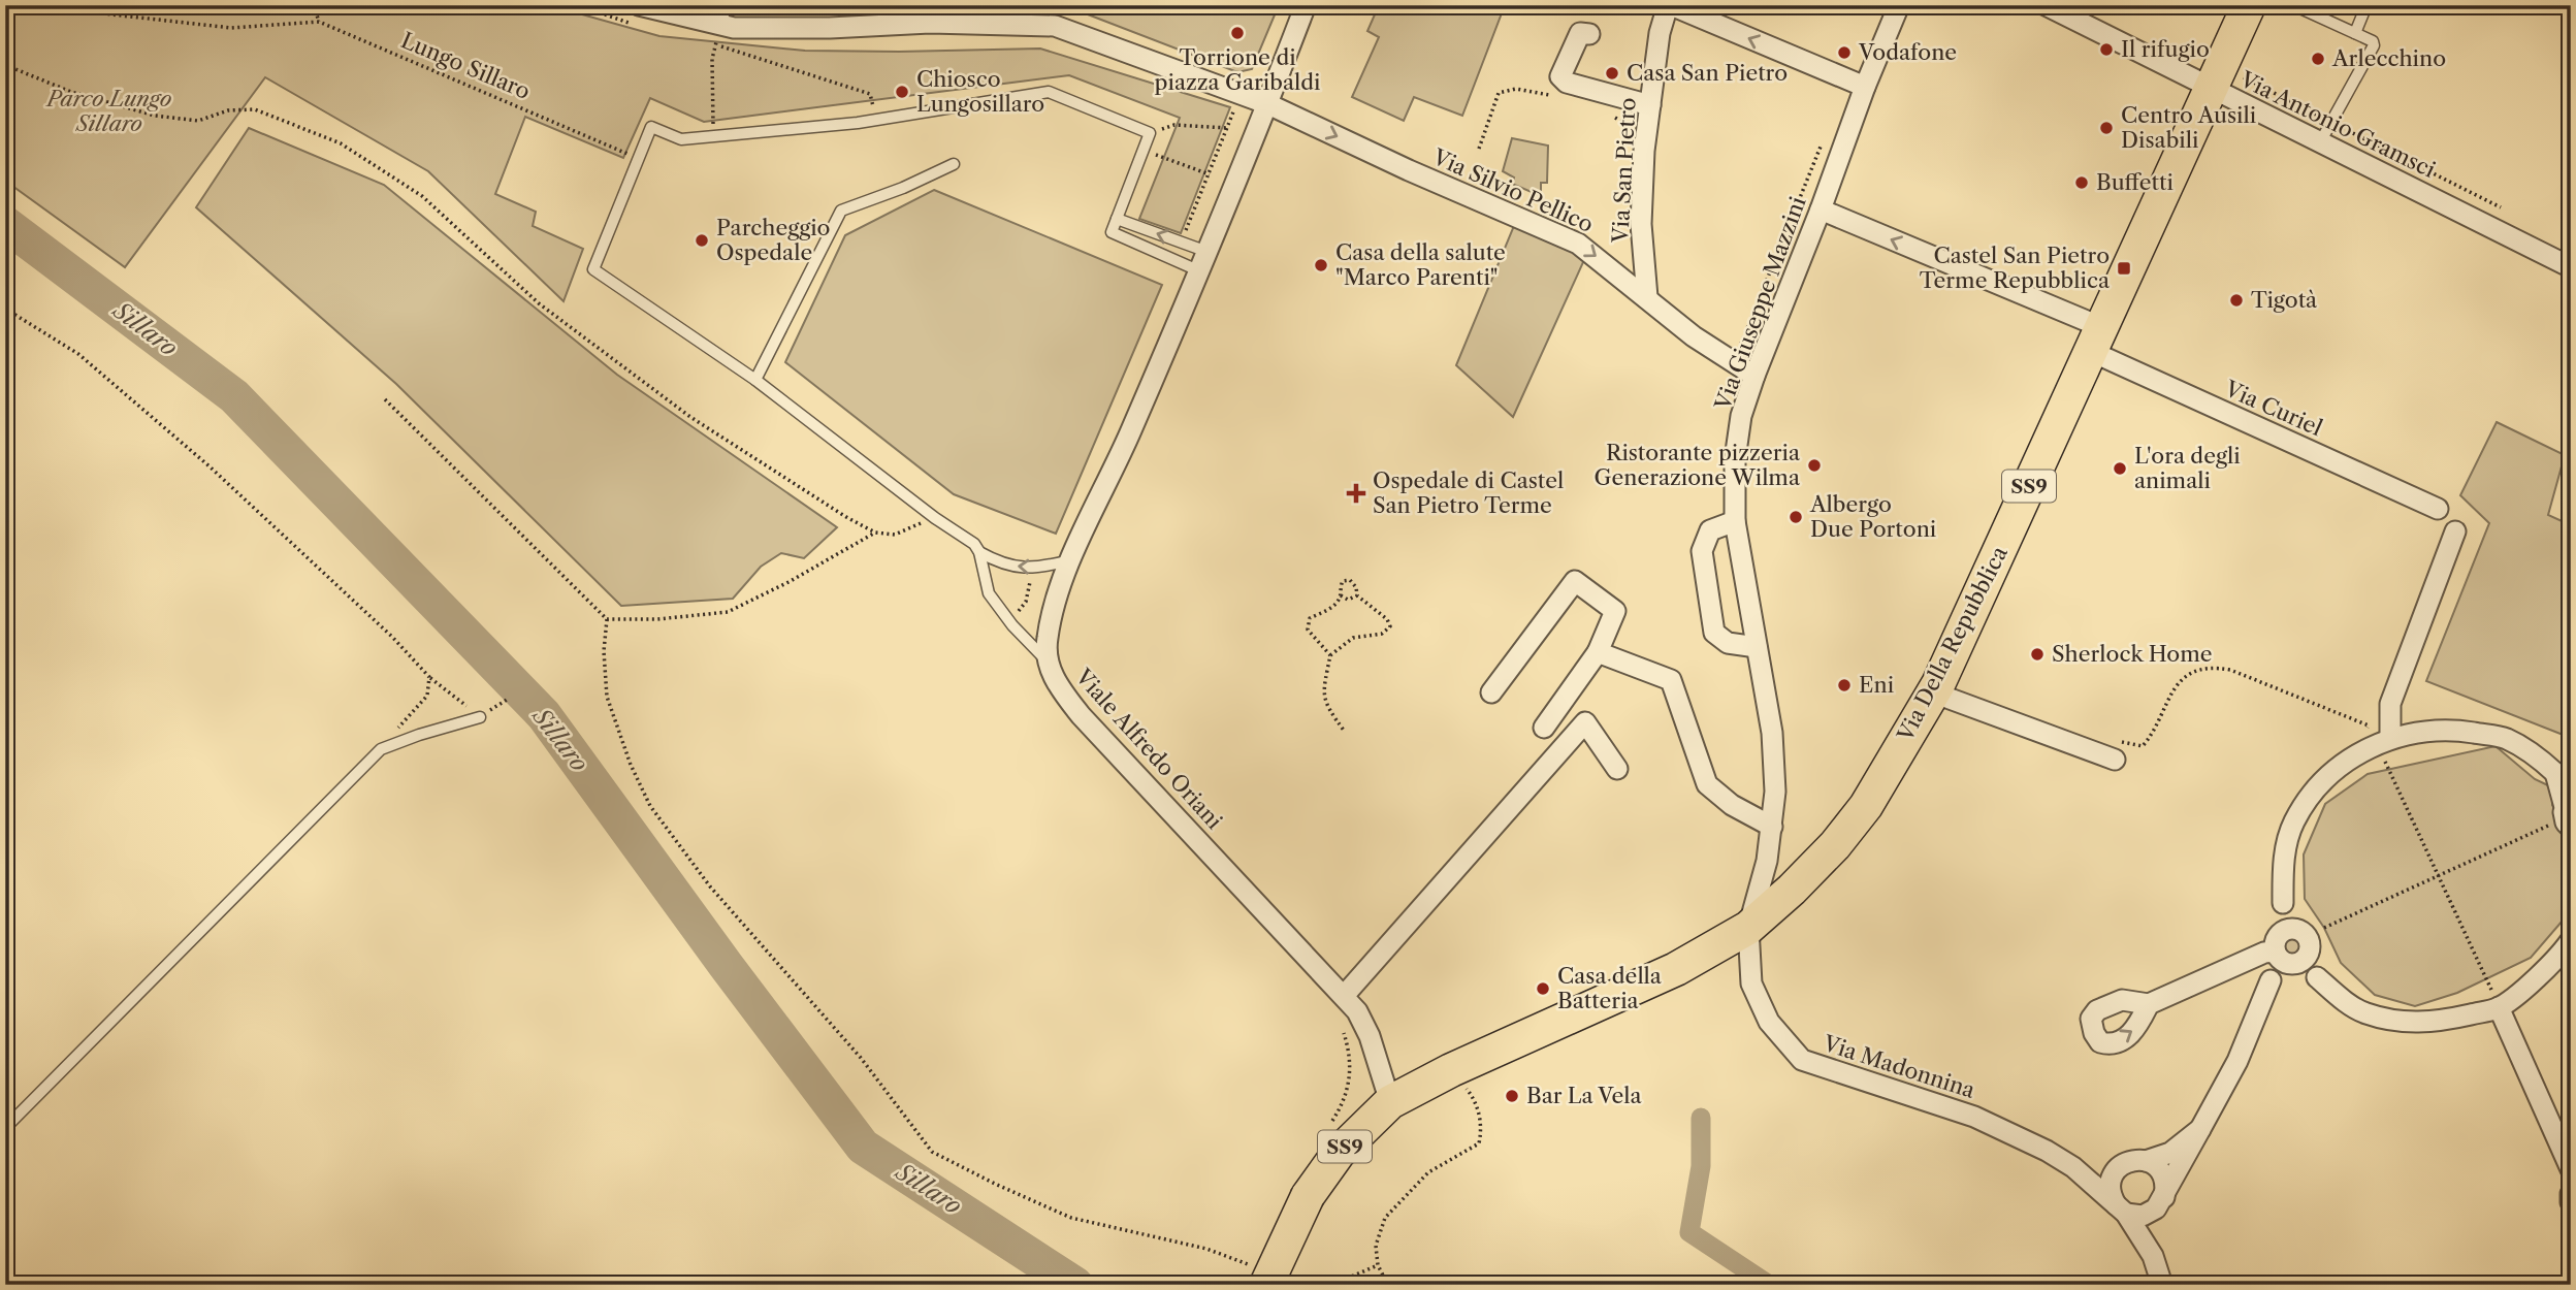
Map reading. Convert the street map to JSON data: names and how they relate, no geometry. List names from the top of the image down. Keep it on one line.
{"streets":{"main road":["SS9","Via Della Repubblica"],"street":["Via Antonio Gramsci","Via San Pietro","Via Silvio Pellico","Via Giuseppe Mazzini","Via Curiel","Viale Alfredo Oriani","Via Madonnina"],"path":["Lungo Sillaro"]},"crossings":[["Via Antonio Gramsci","Via Della Repubblica"],["Via San Pietro","Via Silvio Pellico"],["Via Silvio Pellico","Via Giuseppe Mazzini"],["Via Silvio Pellico","Viale Alfredo Oriani"],["Via Giuseppe Mazzini","Via Curiel"],["Via Giuseppe Mazzini","Via Della Repubblica"],["Via Giuseppe Mazzini","Via Madonnina"],["Via Curiel","Via Della Repubblica"],["Via Della Repubblica","Viale Alfredo Oriani"],["Via Della Repubblica","Via Madonnina"]],"one_way":["Via Silvio Pellico","Via Curiel"],"water":["Sillaro"],"parks":["Parco Lungo Sillaro"],"places":{"other":["Torrione di piazza Garibaldi","Il rifugio","Vodafone","Arlecchino","Casa San Pietro","Chiosco Lungosillaro","Centro Ausili Disabili","Buffetti","Parcheggio Ospedale","Casa della salute \"Marco Parenti\"","Tigotà","Ristorante pizzeria Generazione Wilma","L'ora degli animali","Albergo Due Portoni","Sherlock Home","Eni","Casa della Batteria","Bar La Vela"],"transit":["Castel San Pietro Terme Repubblica"],"health":["Ospedale di Castel San Pietro Terme"]}}
